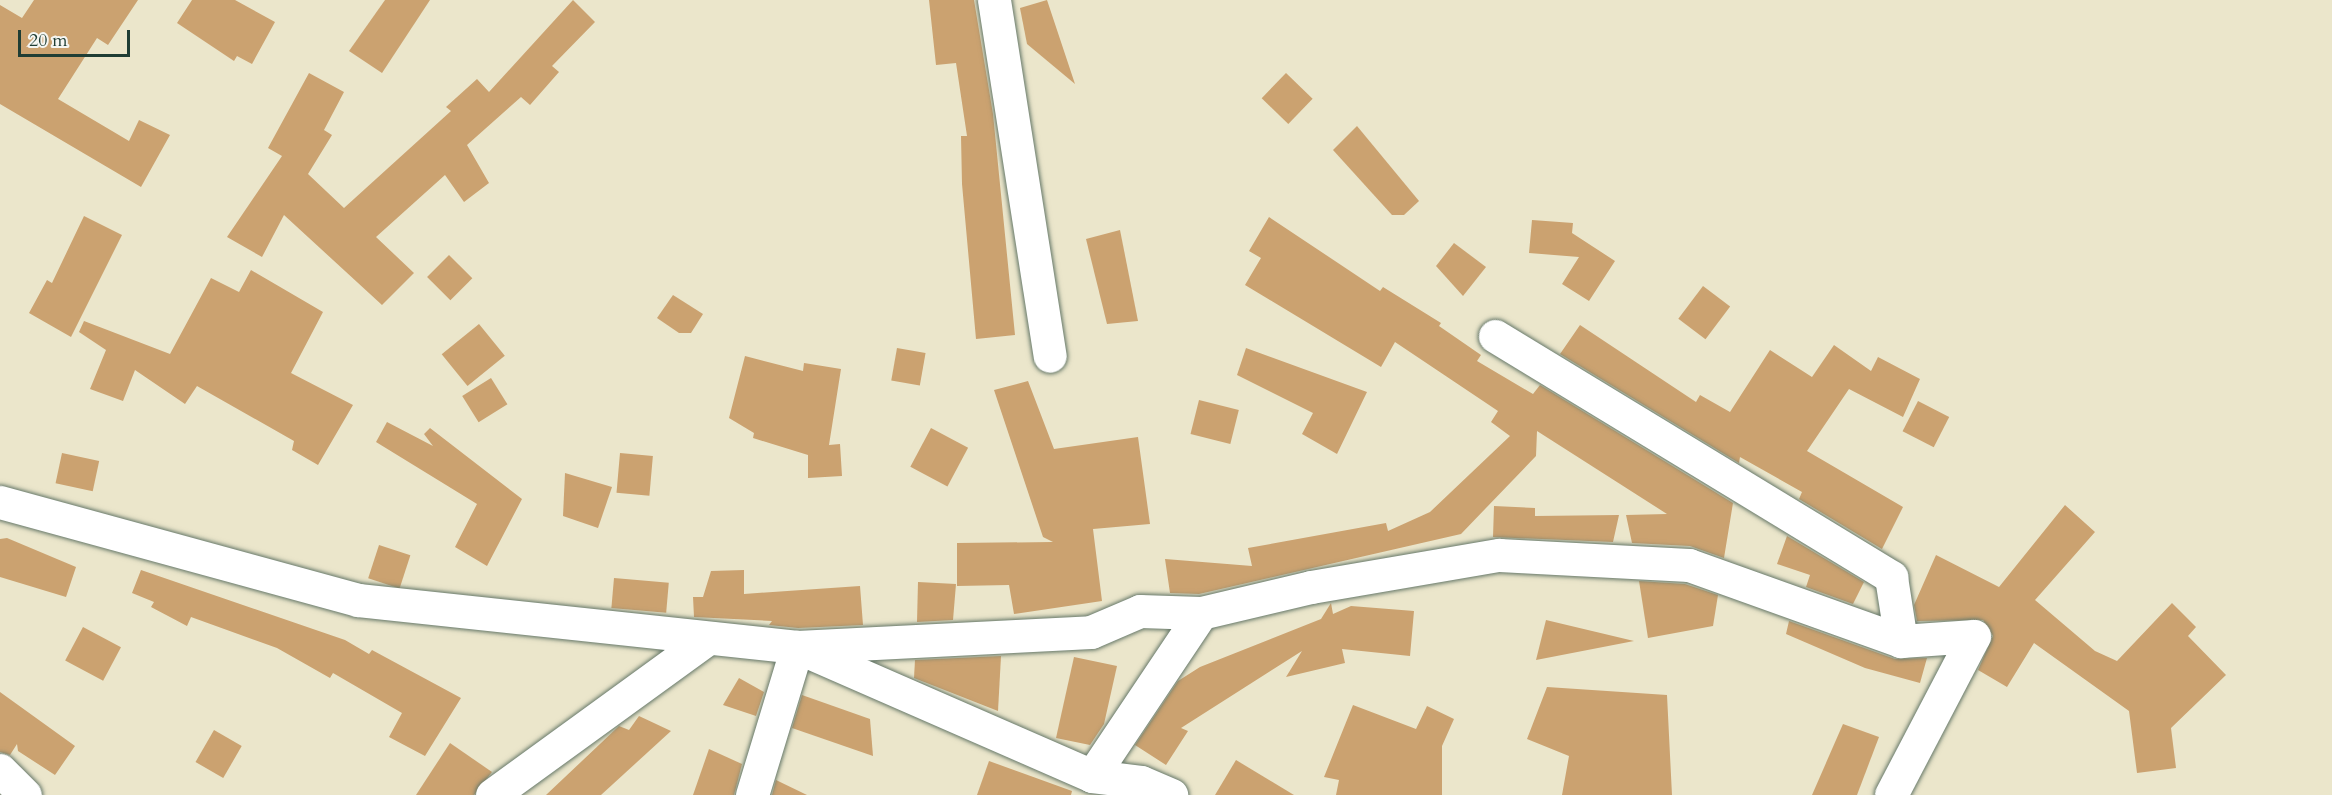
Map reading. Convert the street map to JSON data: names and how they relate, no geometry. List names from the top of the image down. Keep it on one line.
{"scale_bar":"20 m"}
